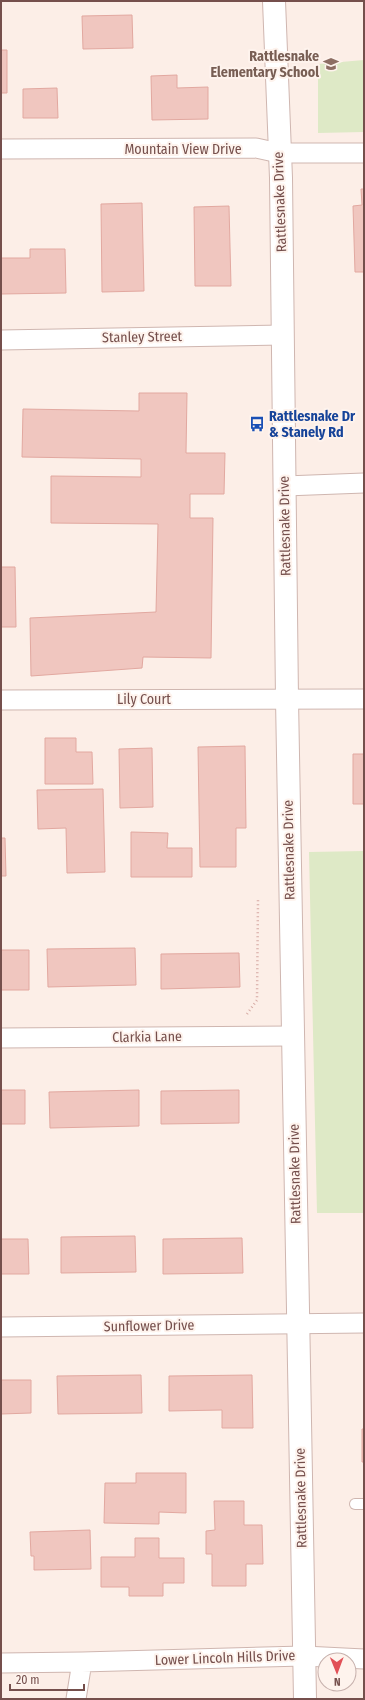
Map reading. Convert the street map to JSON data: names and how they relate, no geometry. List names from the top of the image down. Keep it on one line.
{"streets":{"street":["Mountain View Drive","Rattlesnake Drive","Stanley Street","Lily Court","Clarkia Lane","Sunflower Drive","Lower Lincoln Hills Drive"]},"crossings":[["Mountain View Drive","Rattlesnake Drive"],["Rattlesnake Drive","Stanley Street"],["Rattlesnake Drive","Lily Court"],["Rattlesnake Drive","Clarkia Lane"],["Rattlesnake Drive","Sunflower Drive"],["Rattlesnake Drive","Lower Lincoln Hills Drive"]],"places":{"school or university":["Rattlesnake Elementary School"],"bus stop":["Rattlesnake Dr & Stanely Rd"]},"scale_bar":"20 m","north":"bottom"}
